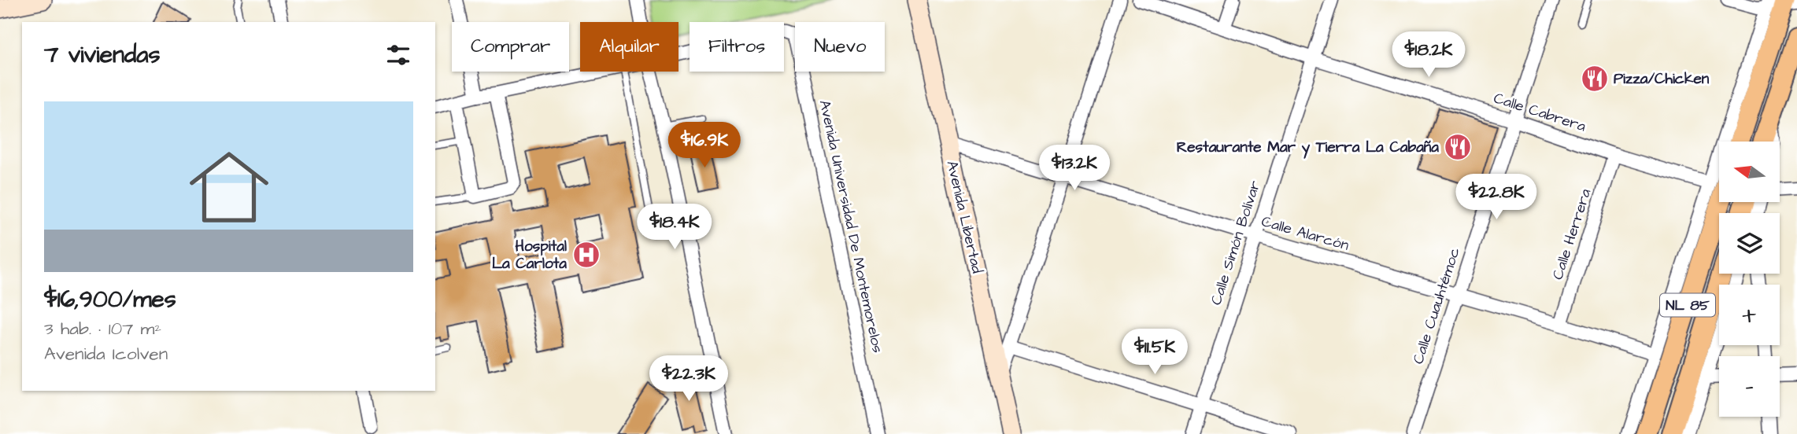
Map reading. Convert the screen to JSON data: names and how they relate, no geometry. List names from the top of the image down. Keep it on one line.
{"streets":{"main road":["NL 85"],"street":["Calle Cabrera","Avenida Libertad","Avenida Universidad De Montemorelos","Calle Alarcón","Calle Herrera","Calle Simón Bolívar","Calle Cuauhtémoc"]},"crossings":[["Calle Cabrera","Calle Herrera"],["Calle Cabrera","Calle Simón Bolívar"],["Calle Cabrera","Calle Cuauhtémoc"],["Avenida Libertad","Calle Alarcón"],["Calle Alarcón","Calle Herrera"],["Calle Alarcón","Calle Simón Bolívar"],["Calle Alarcón","Calle Cuauhtémoc"]],"places":{"restaurant":["Pizza/Chicken","Restaurante Mar y Tierra La Cabaña"],"hospital":["Hospital La Carlota"]},"north":"left","page":{"chip":["Comprar","Alquilar","Filtros","Nuevo"],"heading":"7 viviendas","price":["$18.2K","$16.9K","$13.2K","$22.8K","$18.4K","$11.5K","$22.3K"],"list":[{"name":"$16,900/mes","note":"3 hab. · 107 m² · Avenida Icolven"}],"map_buttons":["+","−"]}}
